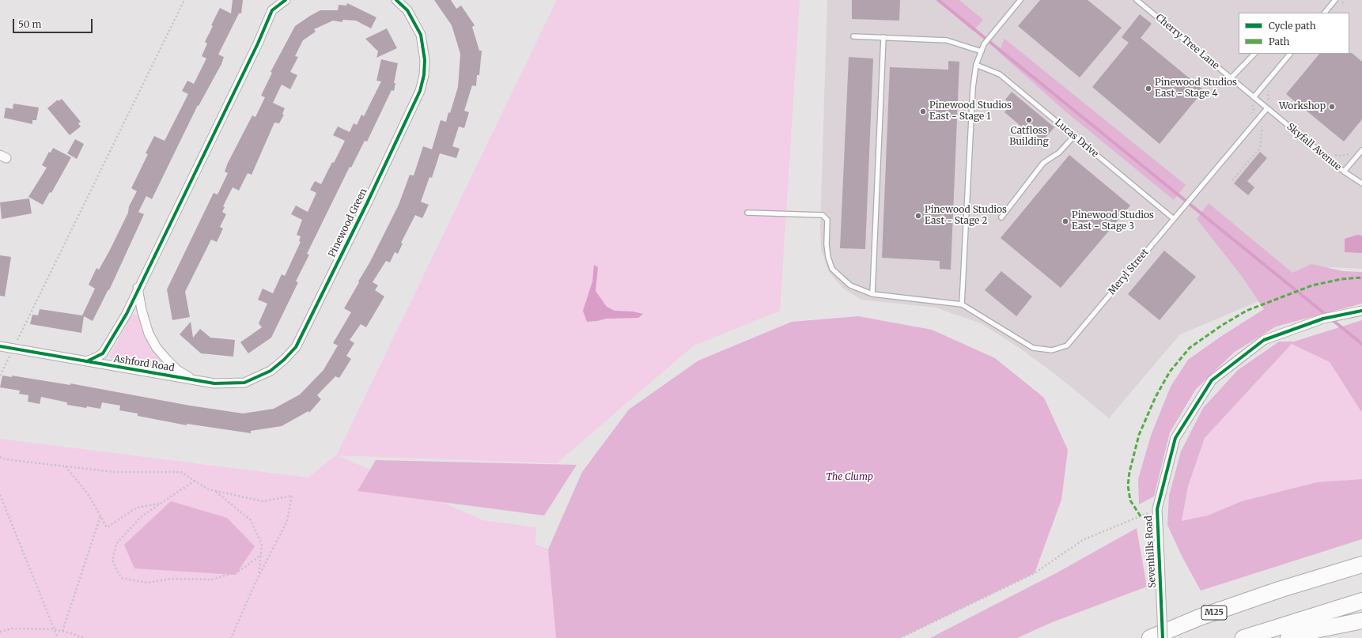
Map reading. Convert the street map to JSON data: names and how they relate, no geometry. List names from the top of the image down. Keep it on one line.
{"streets":{"highway":["M25"],"street":["Pinewood Green","Ashford Road","Sevenhills Road"],"lane":["Cherry Tree Lane","Lucas Drive","Skyfall Avenue","Meryl Street"]},"crossings":[["Cherry Tree Lane","Skyfall Avenue"],["Cherry Tree Lane","Meryl Street"],["Lucas Drive","Meryl Street"],["Skyfall Avenue","Meryl Street"],["Pinewood Green","Ashford Road"]],"parks":["The Clump"],"places":["Pinewood Studios East - Stage 4","Workshop","Pinewood Studios East - Stage 1","Catfloss Building","Pinewood Studios East - Stage 2","Pinewood Studios East - Stage 3"],"legend":["Cycle path","Path"],"scale_bar":"50 m"}
